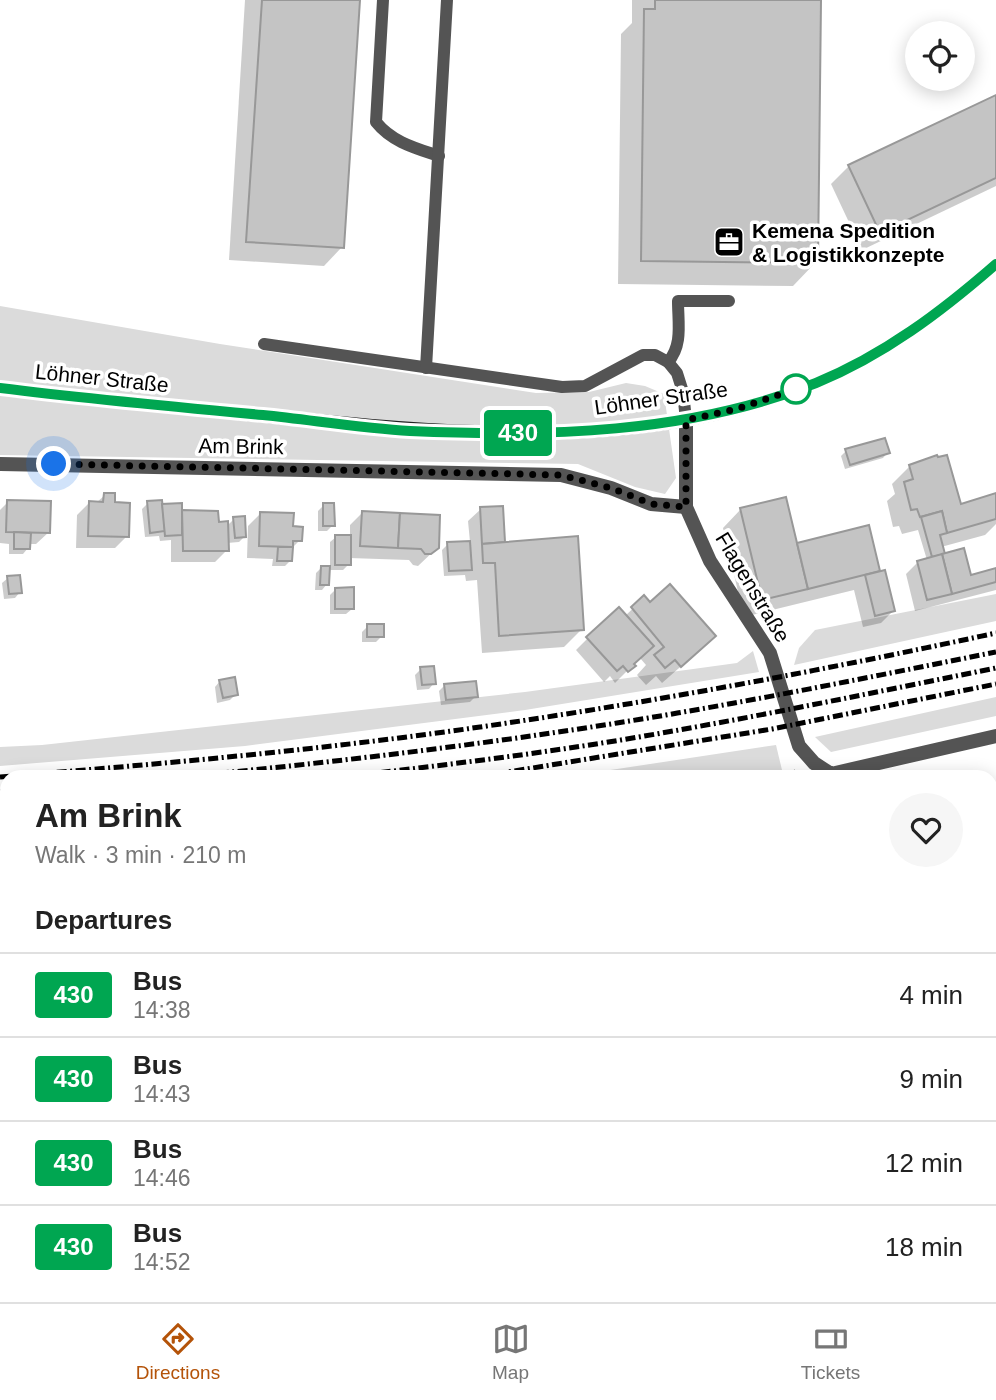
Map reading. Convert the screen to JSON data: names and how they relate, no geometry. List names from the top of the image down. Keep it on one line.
{"streets":{"main road":["Löhner Straße"],"street":["Am Brink","Flagenstraße"]},"crossings":[["Löhner Straße","Flagenstraße"],["Am Brink","Flagenstraße"]],"places":{"office":["Kemena Spedition & Logistikkonzepte"]},"lines":["bus line 430"],"page":{"on_map":"430","heading":[["Am Brink","Walk · 3 min · 210 m"],"Departures"],"list":[{"mark":"430","name":"Bus","note":"14:38","value":"4 min"},{"mark":"430","name":"Bus","note":"14:43","value":"9 min"},{"mark":"430","name":"Bus","note":"14:46","value":"12 min"},{"mark":"430","name":"Bus","note":"14:52","value":"18 min"}],"tabs":["Directions","Map","Tickets"]}}
